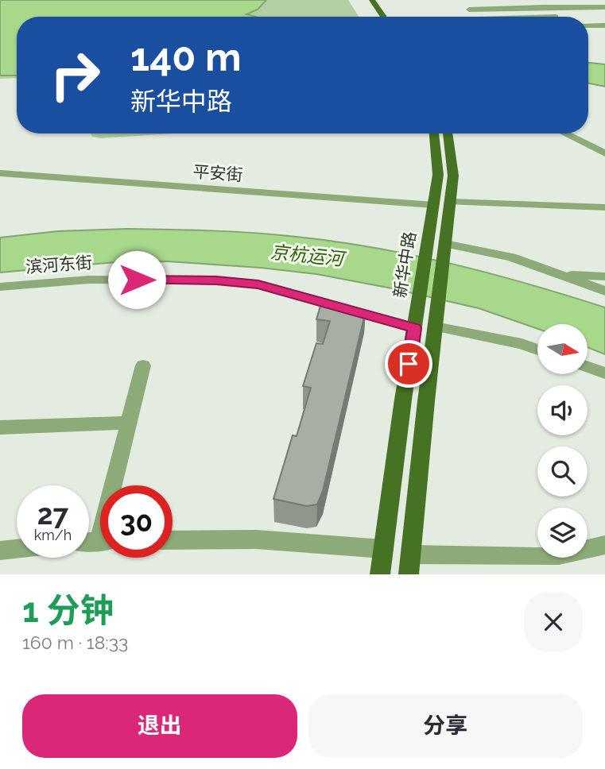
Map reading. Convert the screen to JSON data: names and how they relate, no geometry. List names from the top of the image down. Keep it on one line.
{"streets":{"main road":["新华中路"],"street":["平安街","滨河东街"]},"crossings":[["平安街","新华中路"],["滨河东街","新华中路"]],"water":["京杭运河"],"north":"right","page":{"turn":["140 m","新华中路"],"speed":"27 km/h","limit":"30","heading":["1 分钟","160 m · 18:33"],"buttons":["退出","分享"]}}
